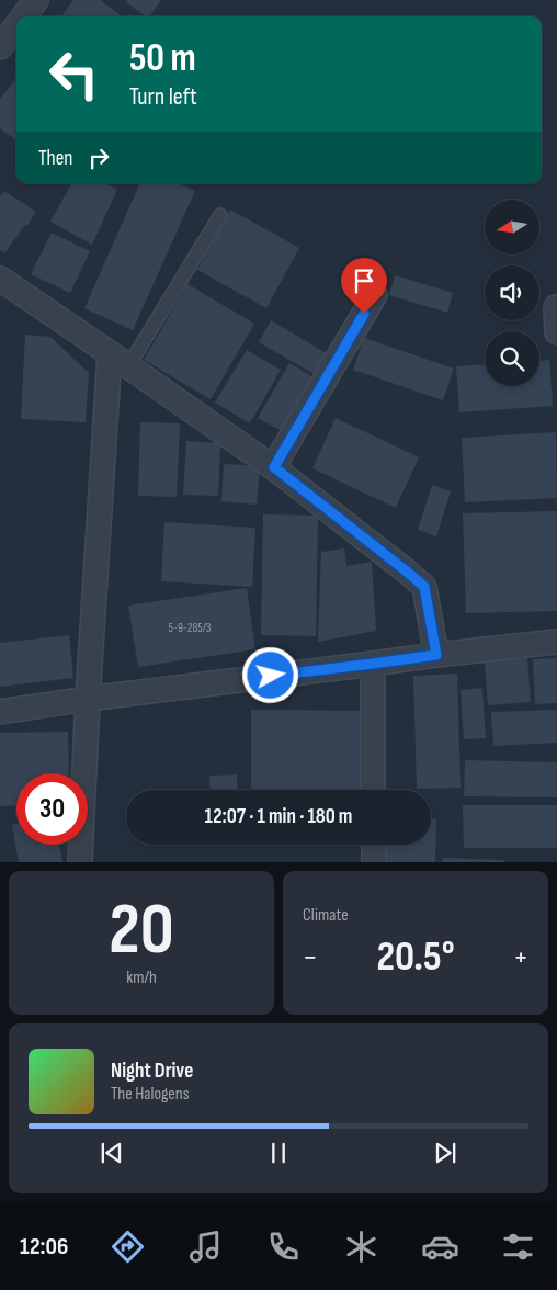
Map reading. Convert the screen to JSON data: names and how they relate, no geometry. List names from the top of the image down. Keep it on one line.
{"house_numbers":["5-9-285/3"],"north":"left","page":{"turn":["50 m","Turn left"],"then":"Then","limit":"30","trip":"12:07 · 1 min · 180 m","tile":[["20","km/h"],"Climate"],"heat":["−","20.5°","+"],"song":["Night Drive","The Halogens"],"tabs":"12:06"}}
